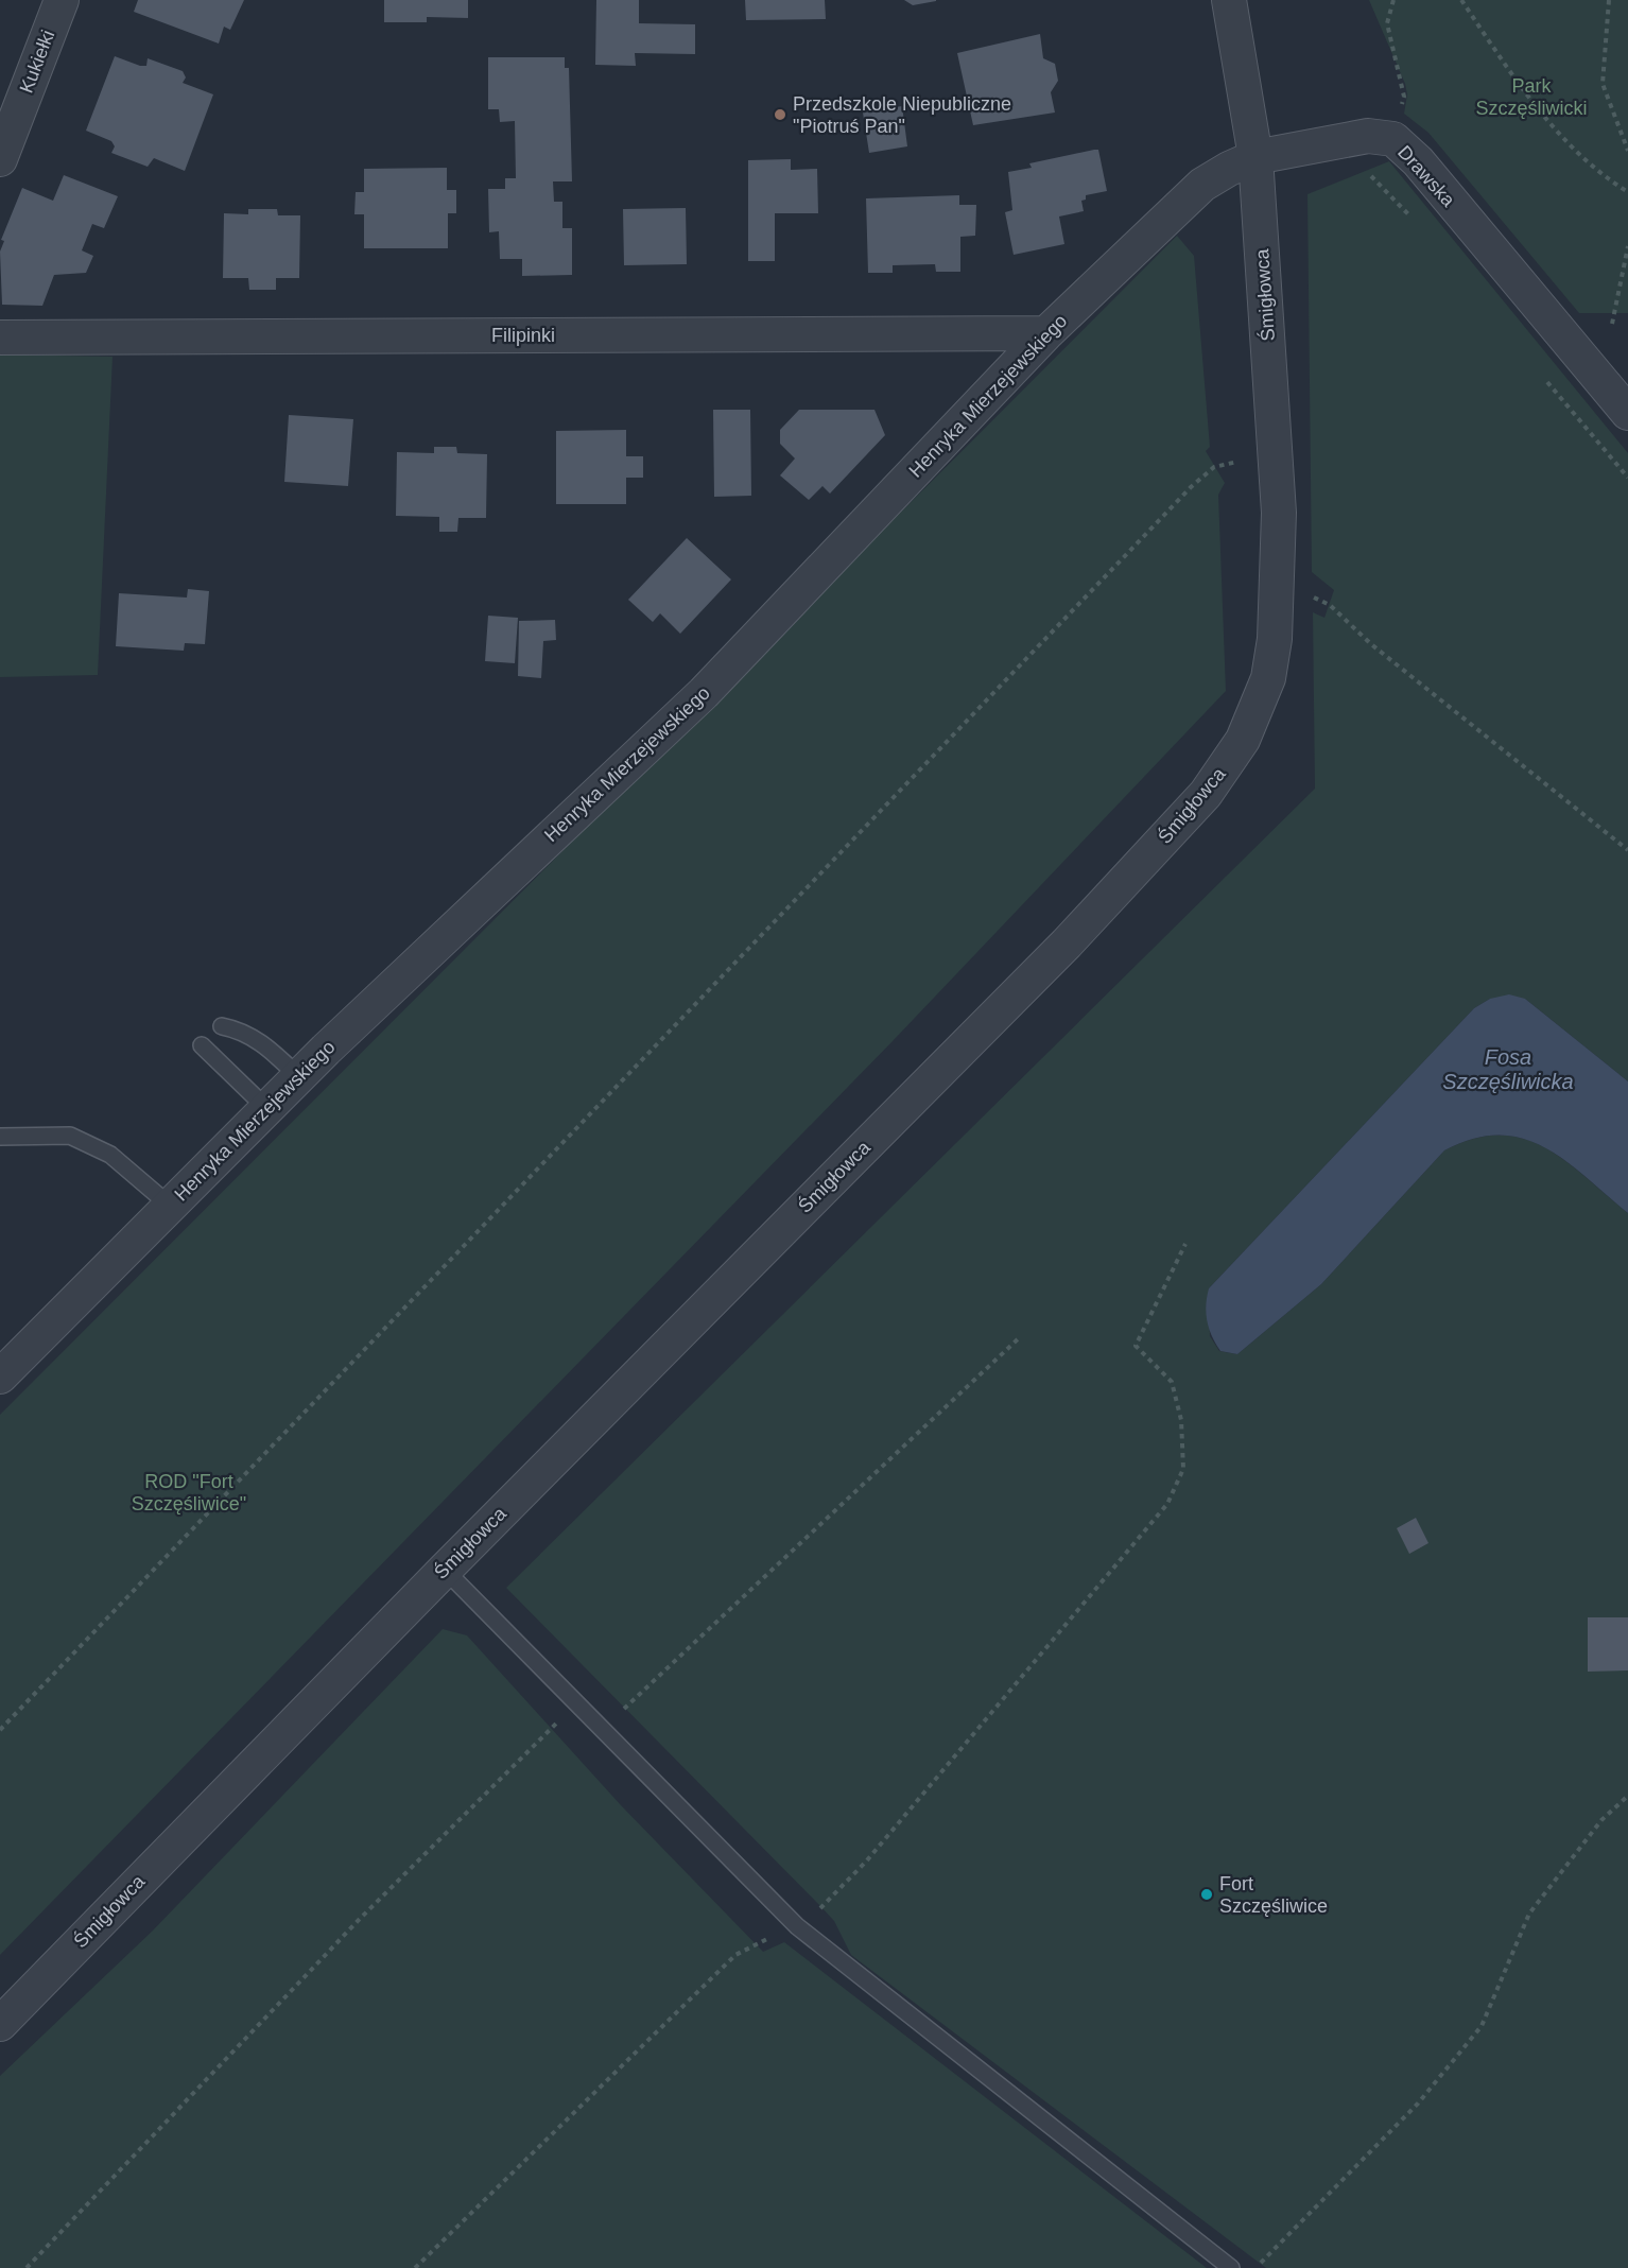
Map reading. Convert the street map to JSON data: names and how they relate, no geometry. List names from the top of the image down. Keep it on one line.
{"streets":{"street":["Kukiełki","Drawska","Śmigłowca","Filipinki","Henryka Mierzejewskiego"]},"crossings":[["Drawska","Śmigłowca"],["Drawska","Henryka Mierzejewskiego"],["Śmigłowca","Henryka Mierzejewskiego"],["Filipinki","Henryka Mierzejewskiego"]],"water":["Fosa Szczęśliwicka"],"parks":["Park Szczęśliwicki","ROD \"Fort Szczęśliwice\""],"places":["Przedszkole Niepubliczne \"Piotruś Pan\"","Fort Szczęśliwice"]}
